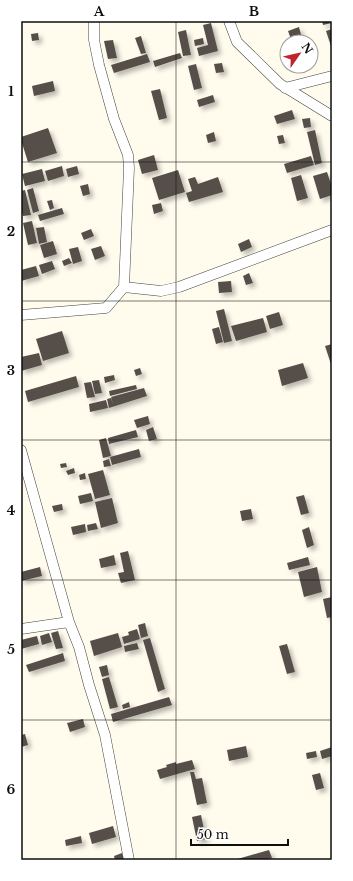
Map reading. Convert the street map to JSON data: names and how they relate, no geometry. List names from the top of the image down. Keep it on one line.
{"scale_bar":"50 m","north":"top right","grid":{"columns":["A","B"],"rows":["1","2","3","4","5","6"]}}
